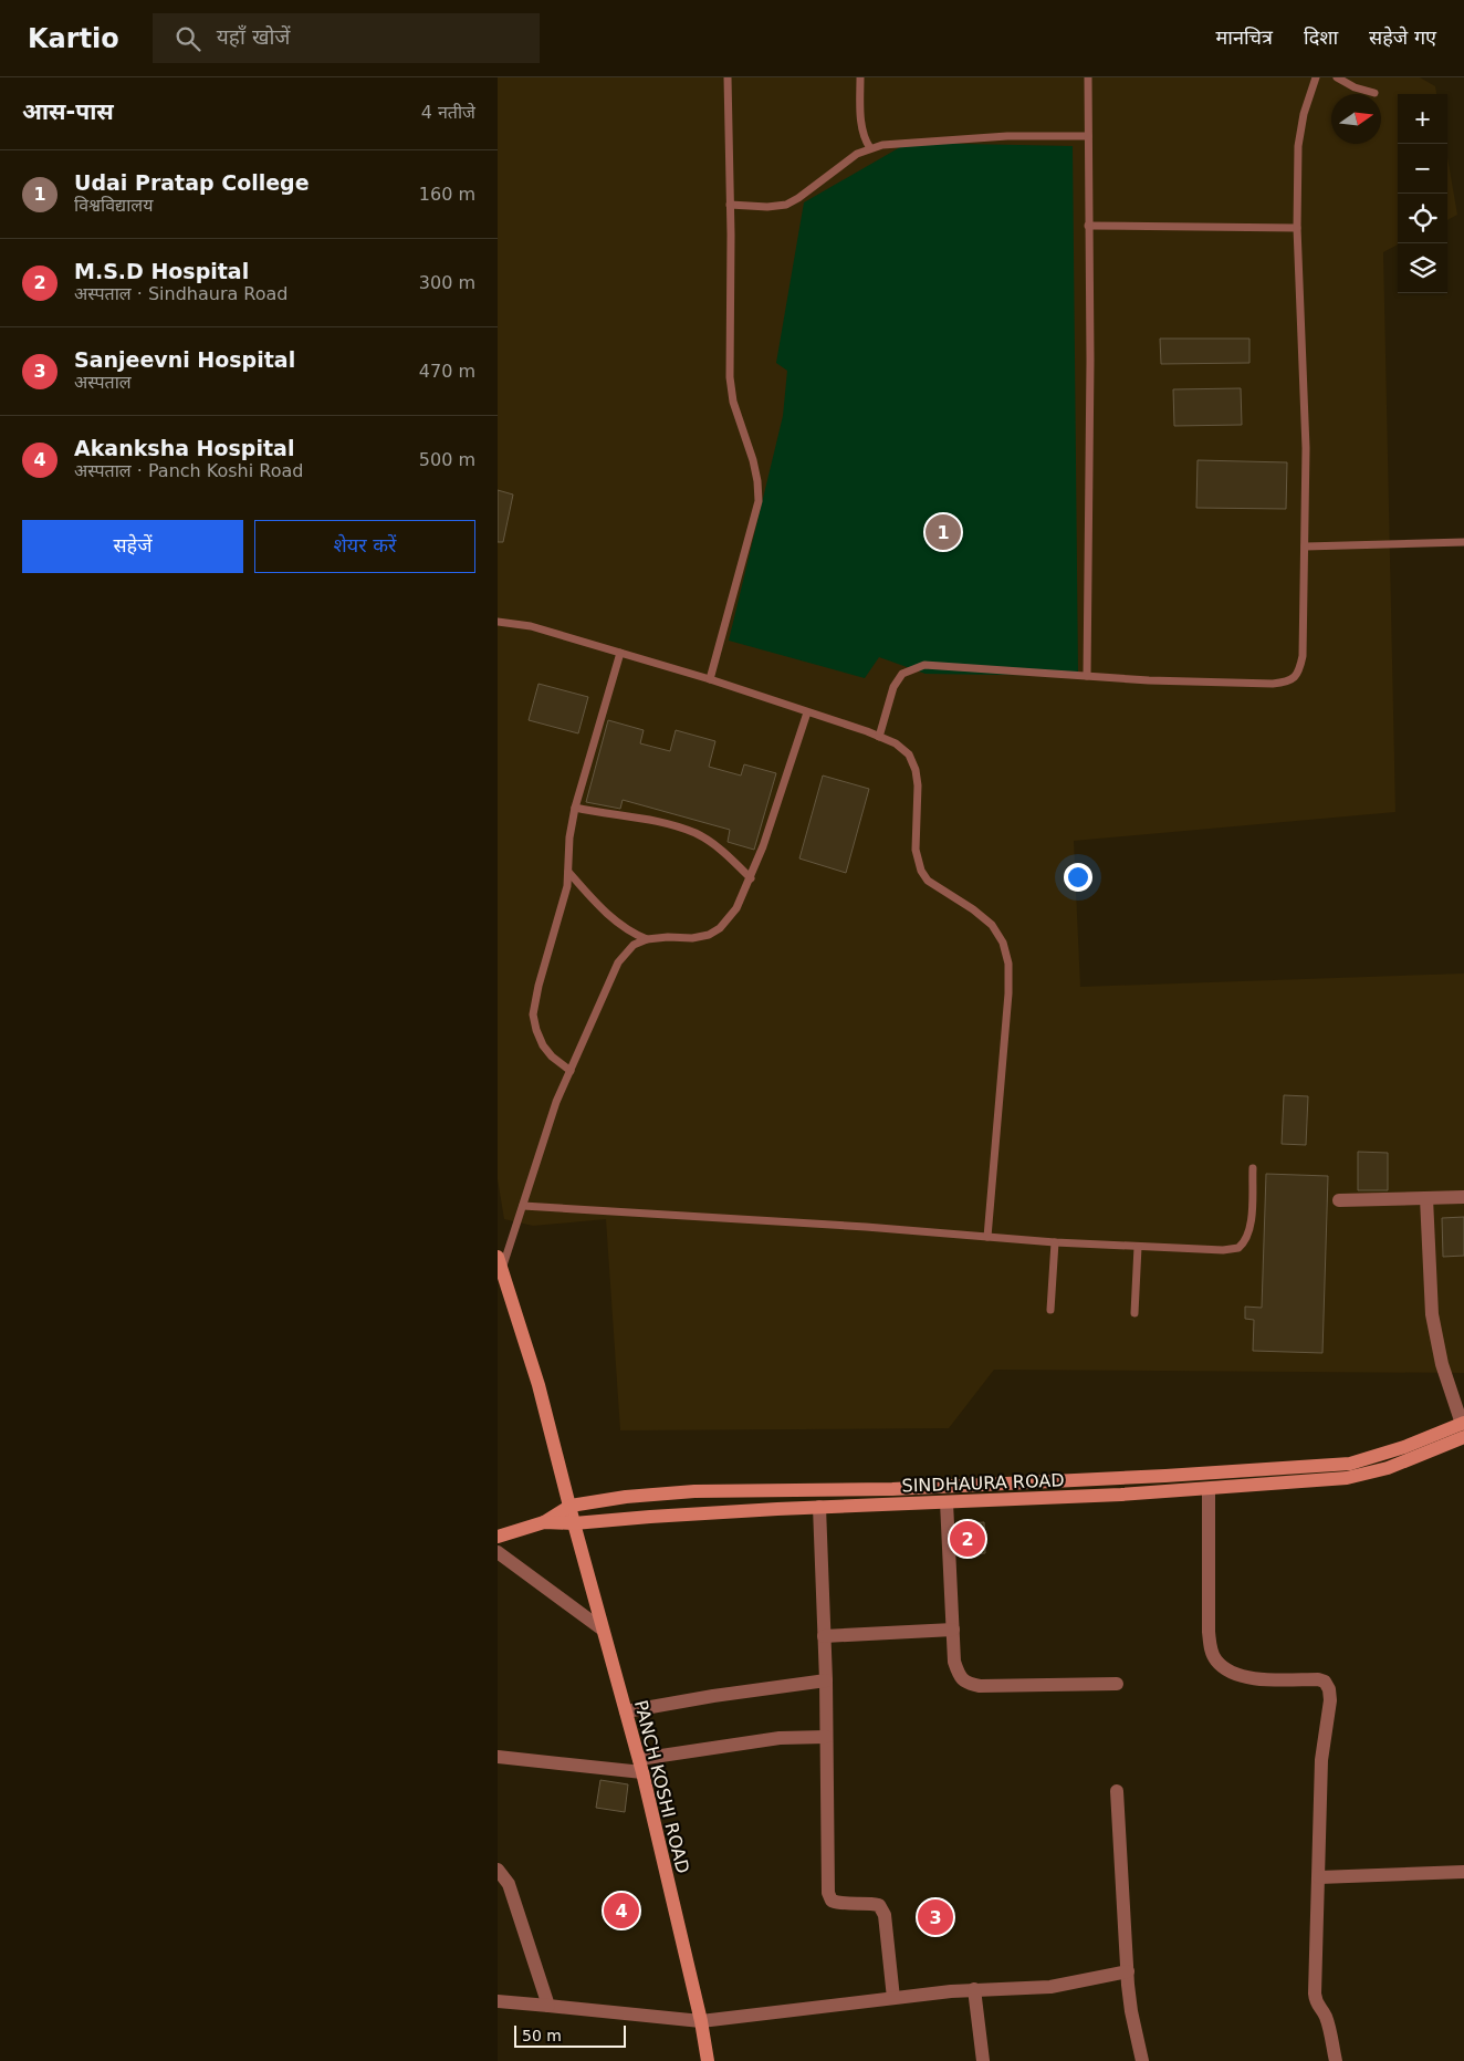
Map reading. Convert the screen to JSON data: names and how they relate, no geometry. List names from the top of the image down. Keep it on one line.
{"streets":{"street":["SINDHAURA ROAD","PANCH KOSHI ROAD"]},"crossings":[["SINDHAURA ROAD","PANCH KOSHI ROAD"]],"scale_bar":"50 m","north":"right","page":{"header":"Kartio","search":"यहाँ खोजें","nav":["मानचित्र","दिशा","सहेजे गए"],"heading":["आस-पास","4 नतीजे"],"map_buttons":["+","−"],"list":[{"mark":"1","name":"Udai Pratap College","note":"विश्वविद्यालय","value":"160 m"},{"mark":"2","name":"M.S.D Hospital","note":"अस्पताल · Sindhaura Road","value":"300 m"},{"mark":"3","name":"Sanjeevni Hospital","note":"अस्पताल","value":"470 m"},{"mark":"4","name":"Akanksha Hospital","note":"अस्पताल · Panch Koshi Road","value":"500 m"}],"buttons":["सहेजें","शेयर करें"],"pins":["1","2","4","3"],"scale":"50 m"}}
